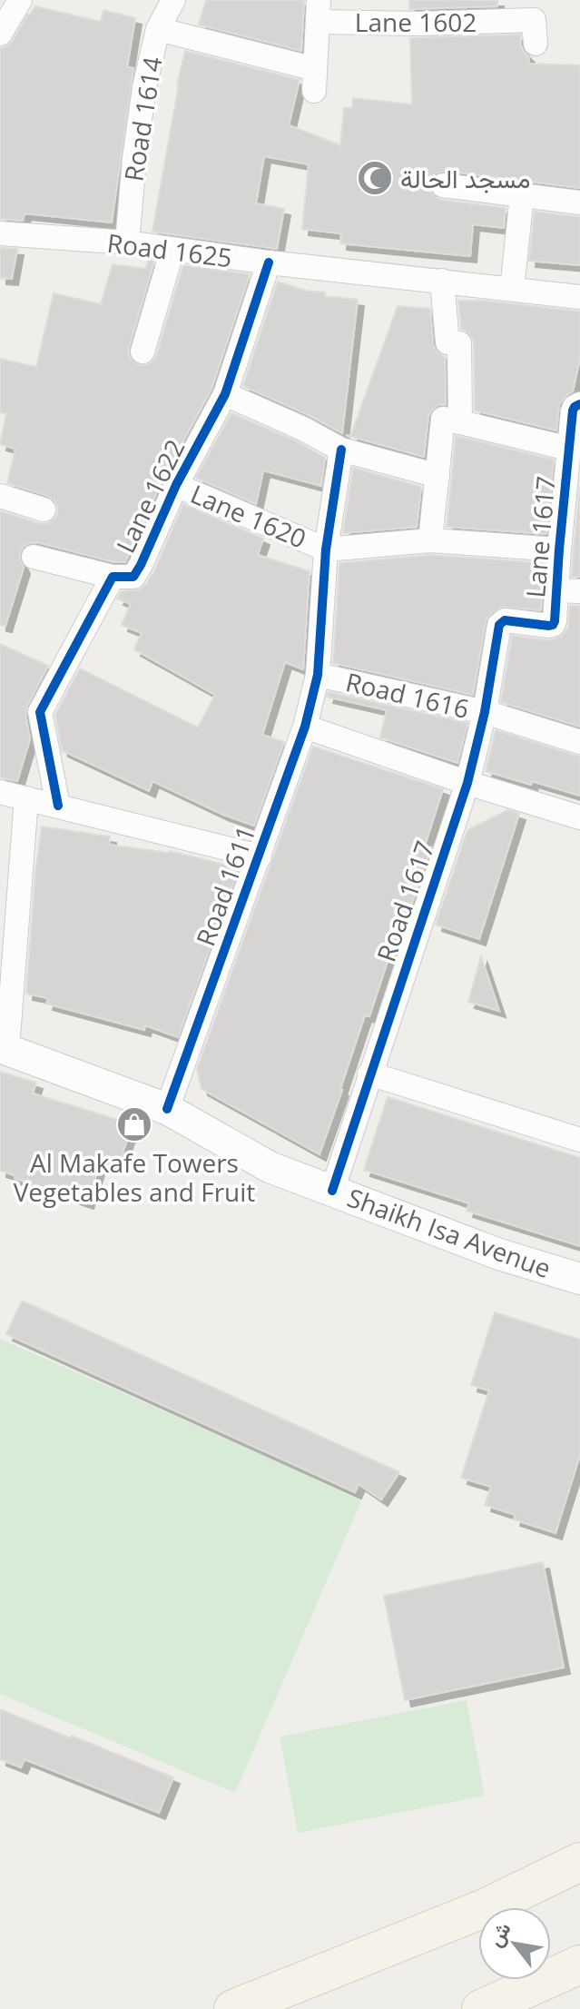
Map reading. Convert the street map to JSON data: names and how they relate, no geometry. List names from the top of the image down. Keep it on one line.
{"streets":{"street":["Lane 1602","Road 1614","Road 1625","Lane 1622","Lane 1620","Lane 1617","Road 1616","Road 1611","Road 1617","Shaikh Isa Avenue"]},"crossings":[["Lane 1602","Road 1614"],["Road 1614","Road 1625"],["Road 1625","Lane 1622"],["Lane 1622","Lane 1620"],["Lane 1622","Road 1611"],["Lane 1620","Road 1616"],["Lane 1620","Road 1611"],["Lane 1617","Road 1617"],["Road 1616","Road 1611"],["Road 1616","Road 1617"],["Road 1611","Shaikh Isa Avenue"],["Road 1617","Shaikh Isa Avenue"]],"places":{"mosque":["مسجد الحالة"],"shop":["Al Makafe Towers Vegetables and Fruit"]},"north":"top left"}
